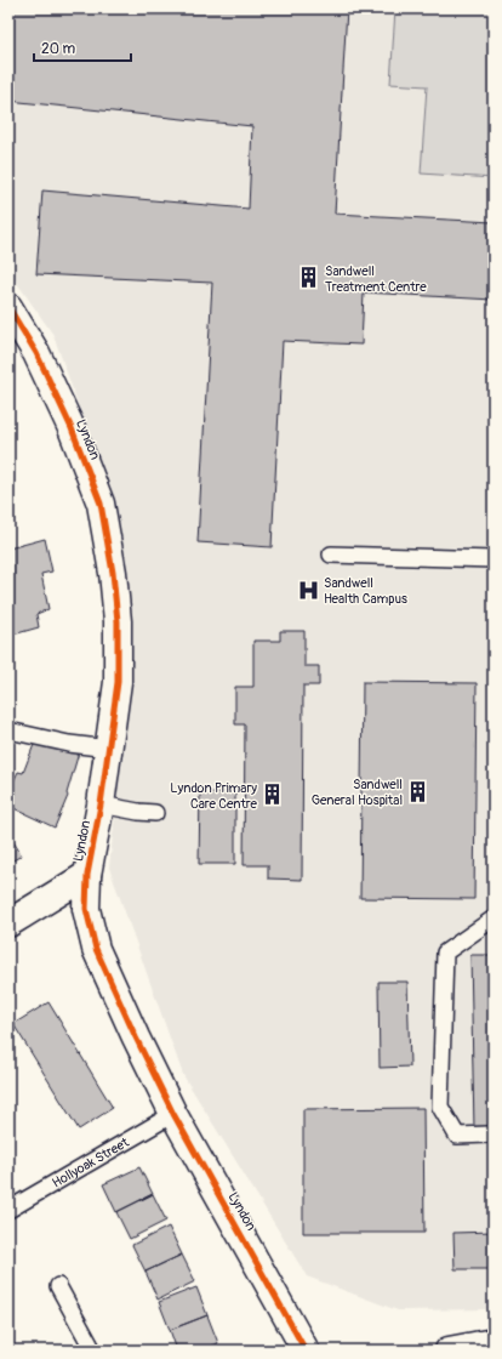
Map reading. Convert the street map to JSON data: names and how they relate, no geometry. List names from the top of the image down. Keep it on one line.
{"streets":{"street":["Lyndon"],"lane":["Hollyoak Street"]},"crossings":[["Lyndon","Hollyoak Street"]],"places":{"building":["Sandwell Treatment Centre","Sandwell General Hospital","Lyndon Primary Care Centre"],"hospital":["Sandwell Health Campus"]},"scale_bar":"20 m"}
